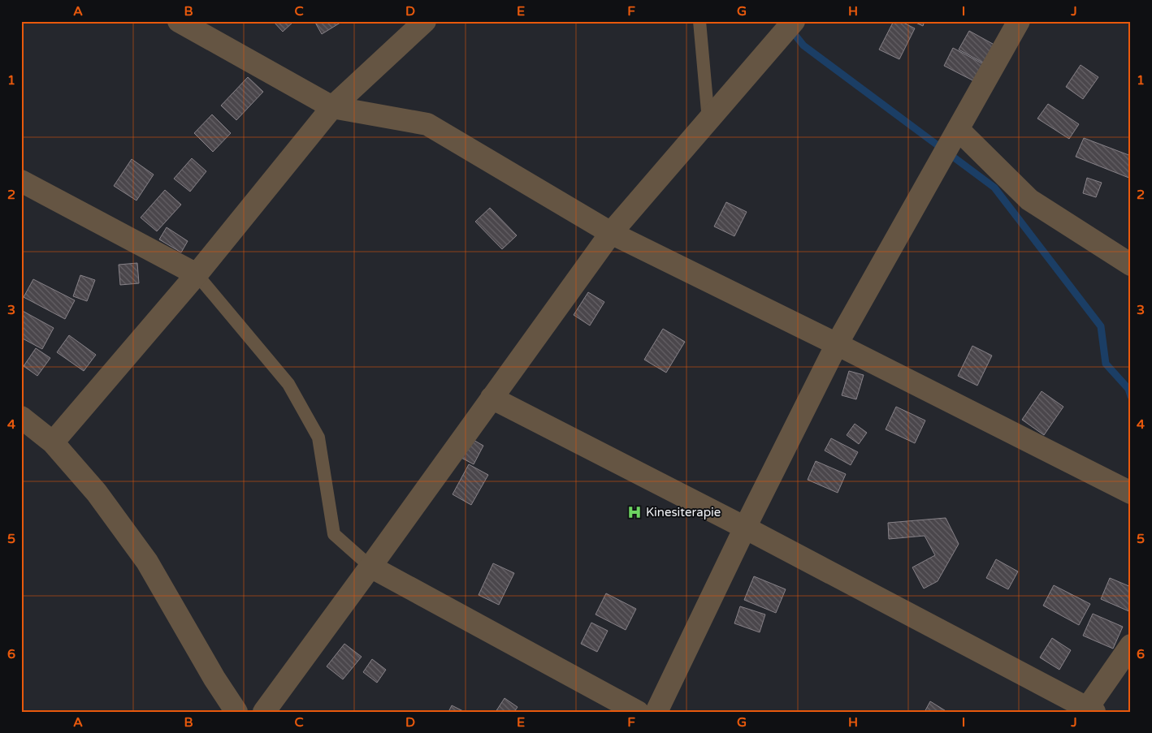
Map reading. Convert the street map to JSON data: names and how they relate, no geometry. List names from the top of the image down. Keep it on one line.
{"places":{"hospital":["Kinesiterapie"]},"grid":{"columns":["A","B","C","D","E","F","G","H","I","J"],"rows":["1","2","3","4","5","6"]}}
